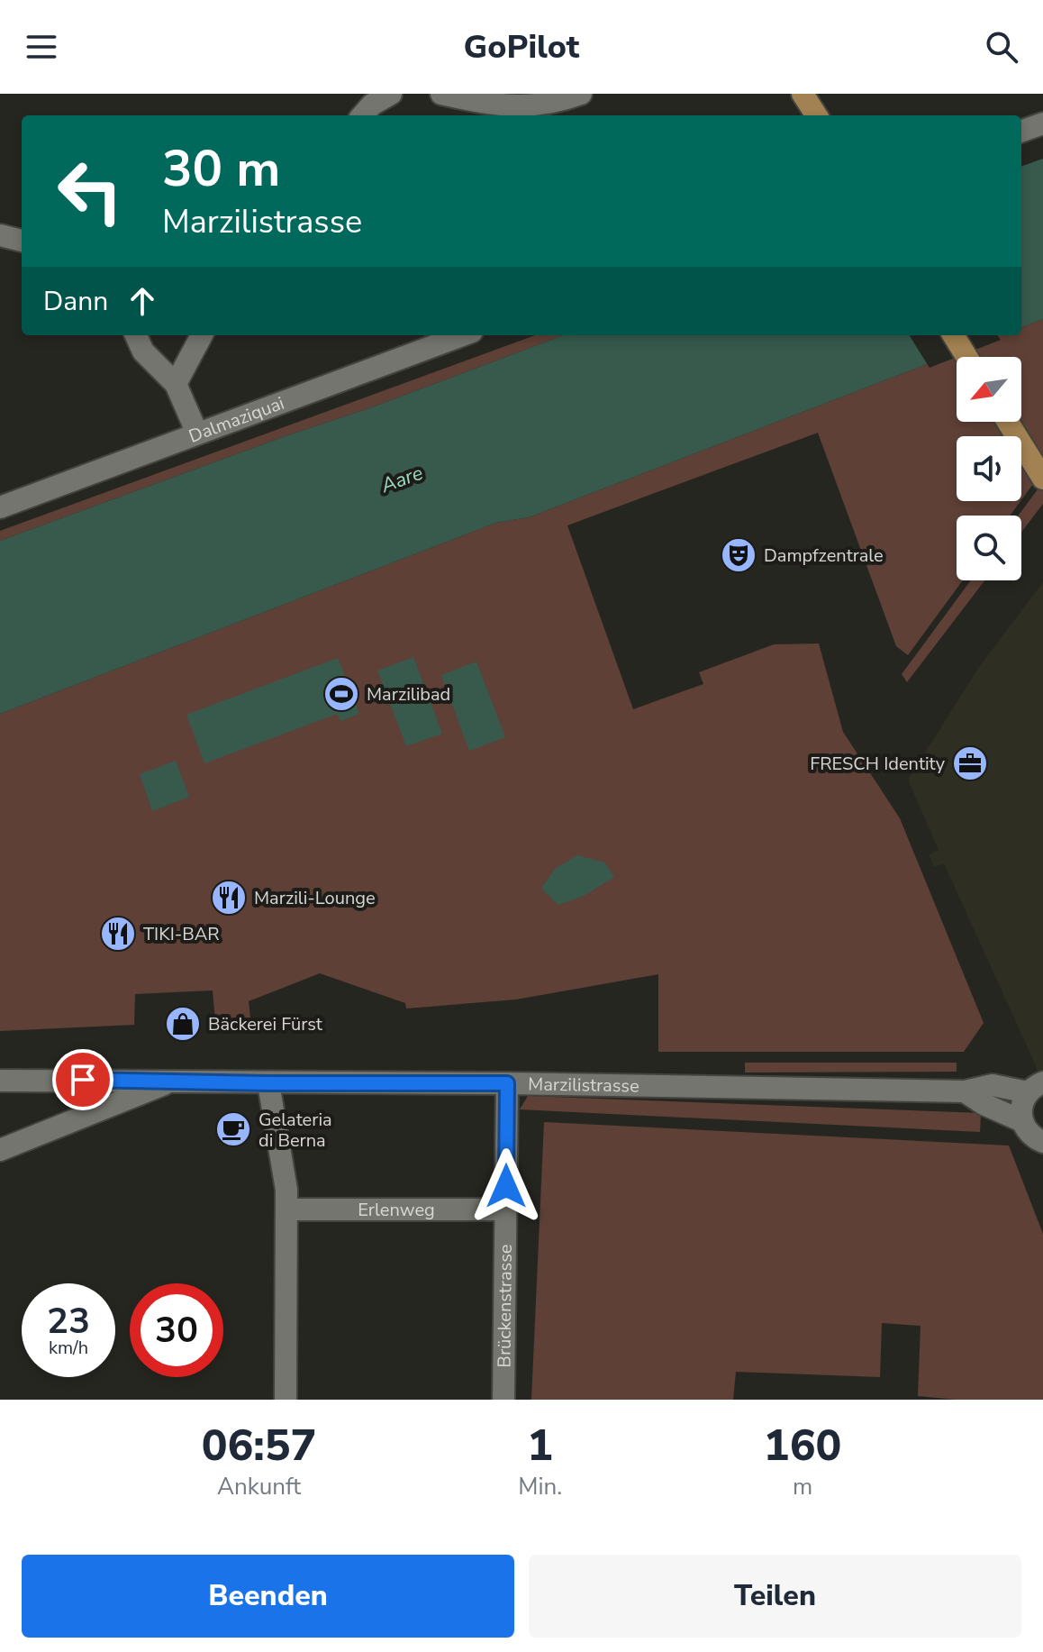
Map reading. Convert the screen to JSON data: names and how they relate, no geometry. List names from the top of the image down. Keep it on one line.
{"streets":{"street":["Dalmaziquai","Marzilistrasse","Erlenweg","Brückenstrasse"]},"crossings":[["Marzilistrasse","Brückenstrasse"],["Erlenweg","Brückenstrasse"]],"water":["Aare"],"places":{"theatre":["Dampfzentrale"],"sports":["Marzilibad"],"office":["FRESCH Identity"],"restaurant":["Marzili-Lounge","TIKI-BAR"],"shop":["Bäckerei Fürst"],"cafe":["Gelateria di Berna"]},"north":"bottom left","page":{"header":"GoPilot","turn":["30 m","Marzilistrasse"],"then":"Dann","speed":"23 km/h","limit":"30","eta":["06:57","Ankunft","1","Min.","160","m"],"buttons":["Beenden","Teilen"]}}
